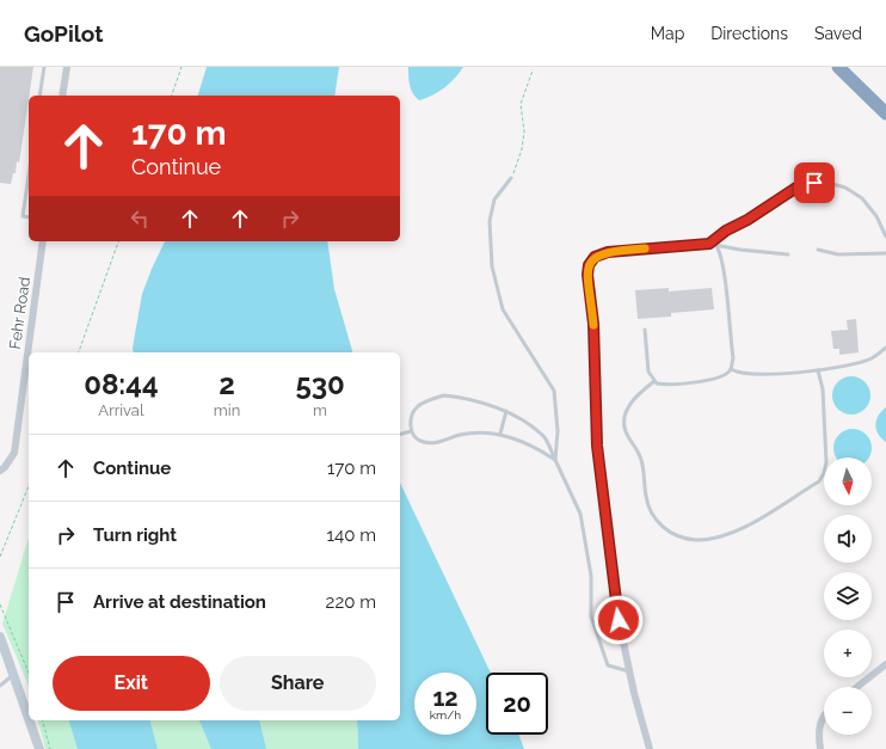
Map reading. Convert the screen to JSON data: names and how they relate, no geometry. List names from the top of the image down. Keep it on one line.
{"streets":{"street":["Fehr Road"]},"north":"bottom","page":{"header":"GoPilot","nav":["Map","Directions","Saved"],"turn":["170 m","Continue"],"eta":["08:44","Arrival","2","min","530","m"],"list":[{"name":"Continue","value":"170 m"},{"name":"Turn right","value":"140 m"},{"name":"Arrive at destination","value":"220 m"}],"map_buttons":["+","−"],"buttons":["Exit","Share"],"speed":"12 km/h","limit":"20"}}
